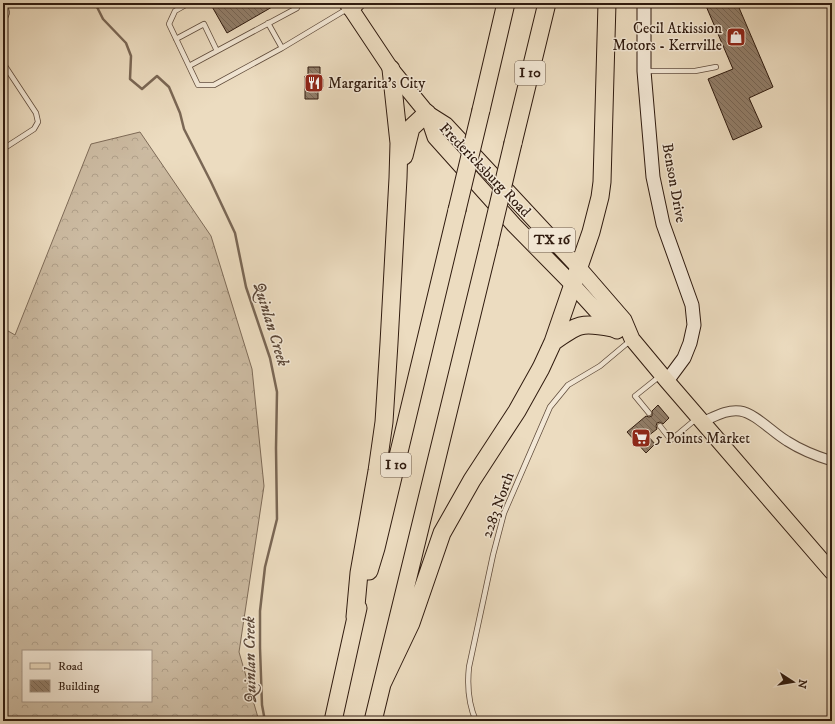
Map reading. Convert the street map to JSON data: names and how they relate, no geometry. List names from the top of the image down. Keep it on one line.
{"streets":{"highway":["I 10"],"main road":["Fredericksburg Road","TX 16"],"street":["Benson Drive"],"lane":["2283 North"]},"crossings":[["Fredericksburg Road","Benson Drive"],["Fredericksburg Road","2283 North"]],"water":["Quinlan Creek"],"places":{"shop":["Cecil Atkission Motors - Kerrville"],"restaurant":["Margarita's City"],"supermarket":["5 Points Market"]},"legend":["Road","Building"],"north":"right"}
